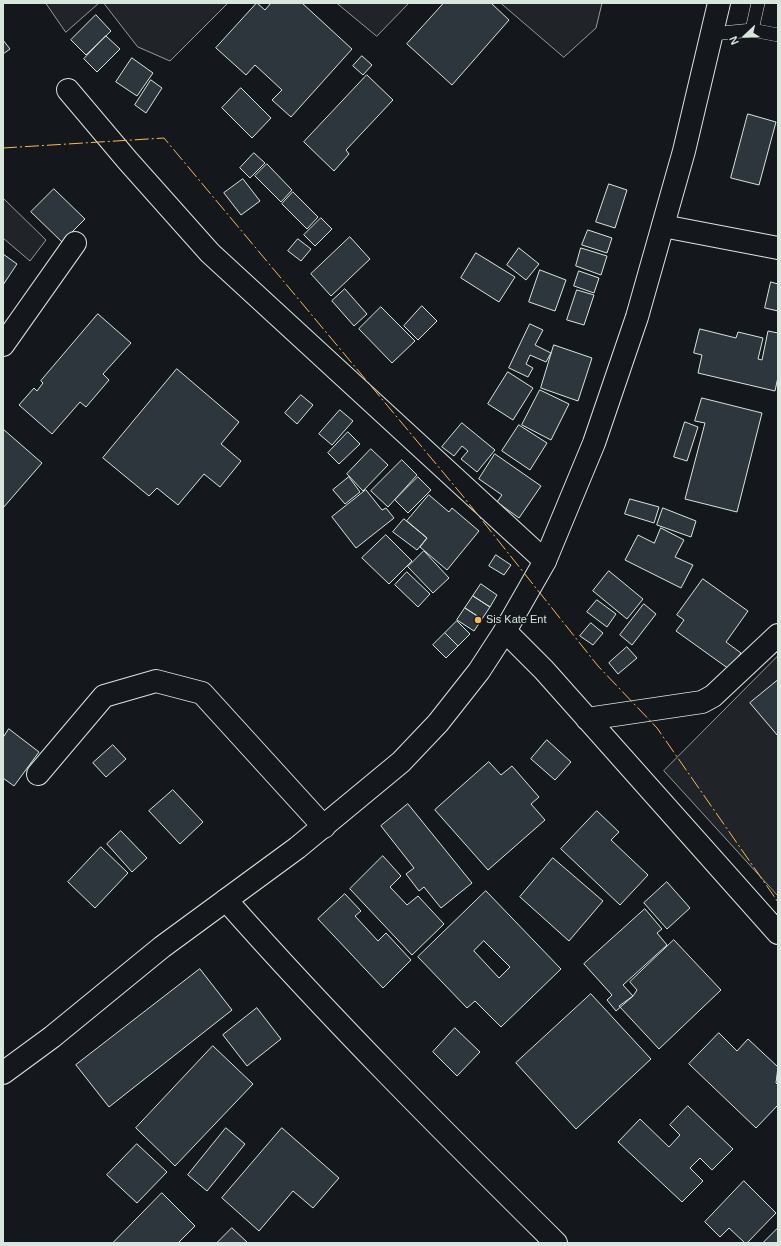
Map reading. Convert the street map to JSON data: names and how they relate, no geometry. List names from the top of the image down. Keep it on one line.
{"places":["Sis Kate Ent"],"north":"left"}
